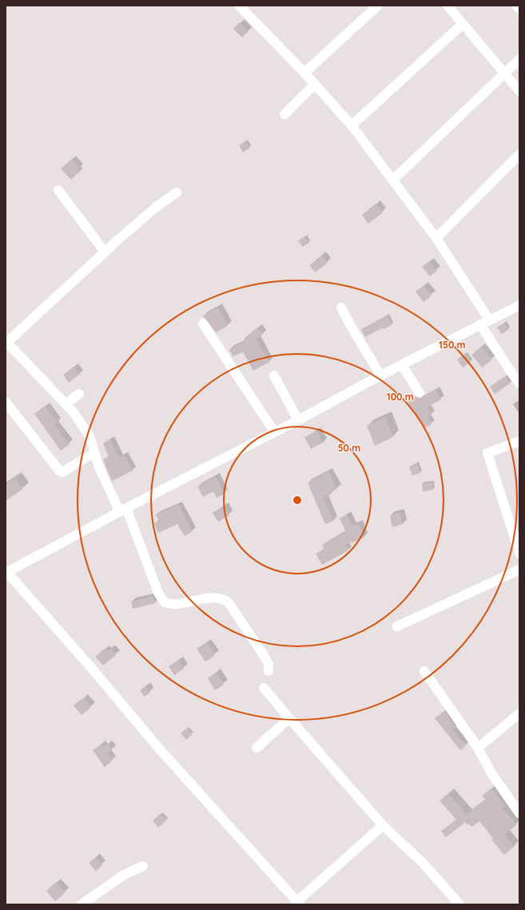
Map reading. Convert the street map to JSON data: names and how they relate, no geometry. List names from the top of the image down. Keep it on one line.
{"rings":["150 m","100 m","50 m"]}
